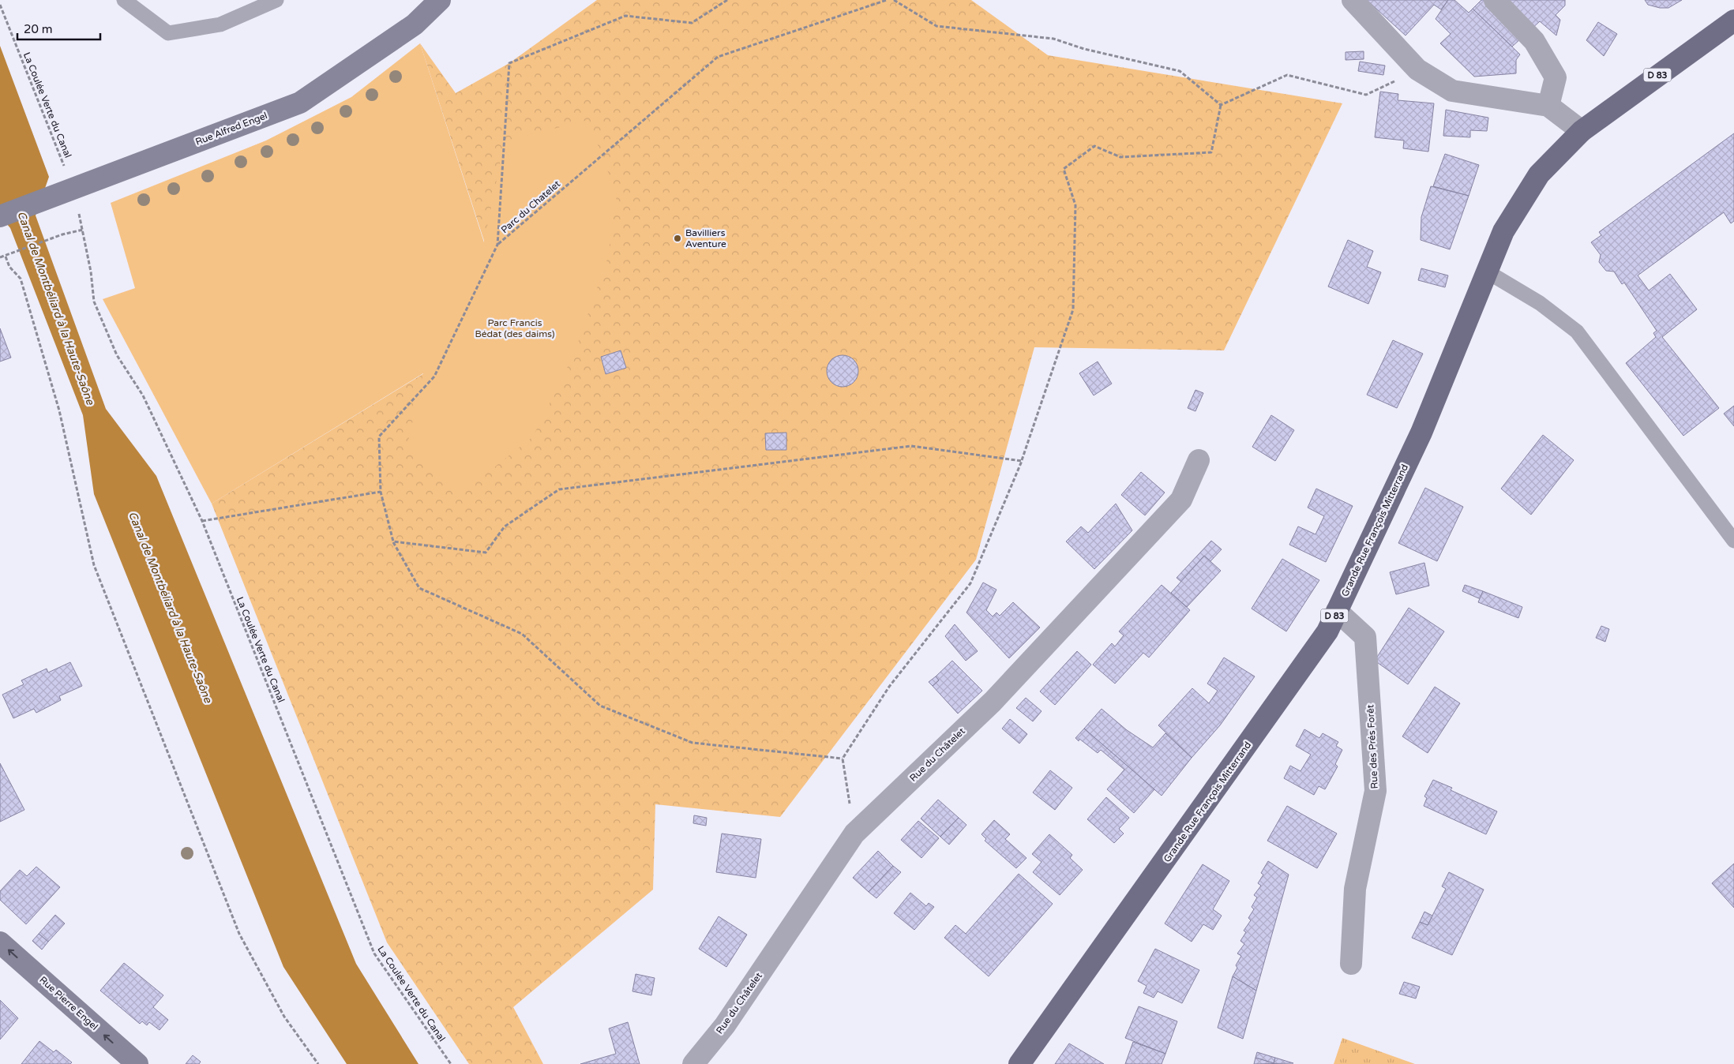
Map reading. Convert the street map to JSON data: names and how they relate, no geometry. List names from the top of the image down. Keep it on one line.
{"streets":{"main road":["D 83","Grande Rue François Mitterrand"],"street":["Rue Alfred Engel","Rue des Prés Forêt","Rue du Châtelet","Rue Pierre Engel"],"path":["La Coulée Verte du Canal","Parc du Chatelet"]},"crossings":[["La Coulée Verte du Canal","Rue Alfred Engel"],["Grande Rue François Mitterrand","Rue des Prés Forêt"]],"one_way":["Rue Pierre Engel"],"water":["Canal de Montbéliard à la Haute-Saône"],"parks":["Parc Francis Bédat (des daims)"],"places":["Bavilliers Aventure"],"scale_bar":"20 m"}
